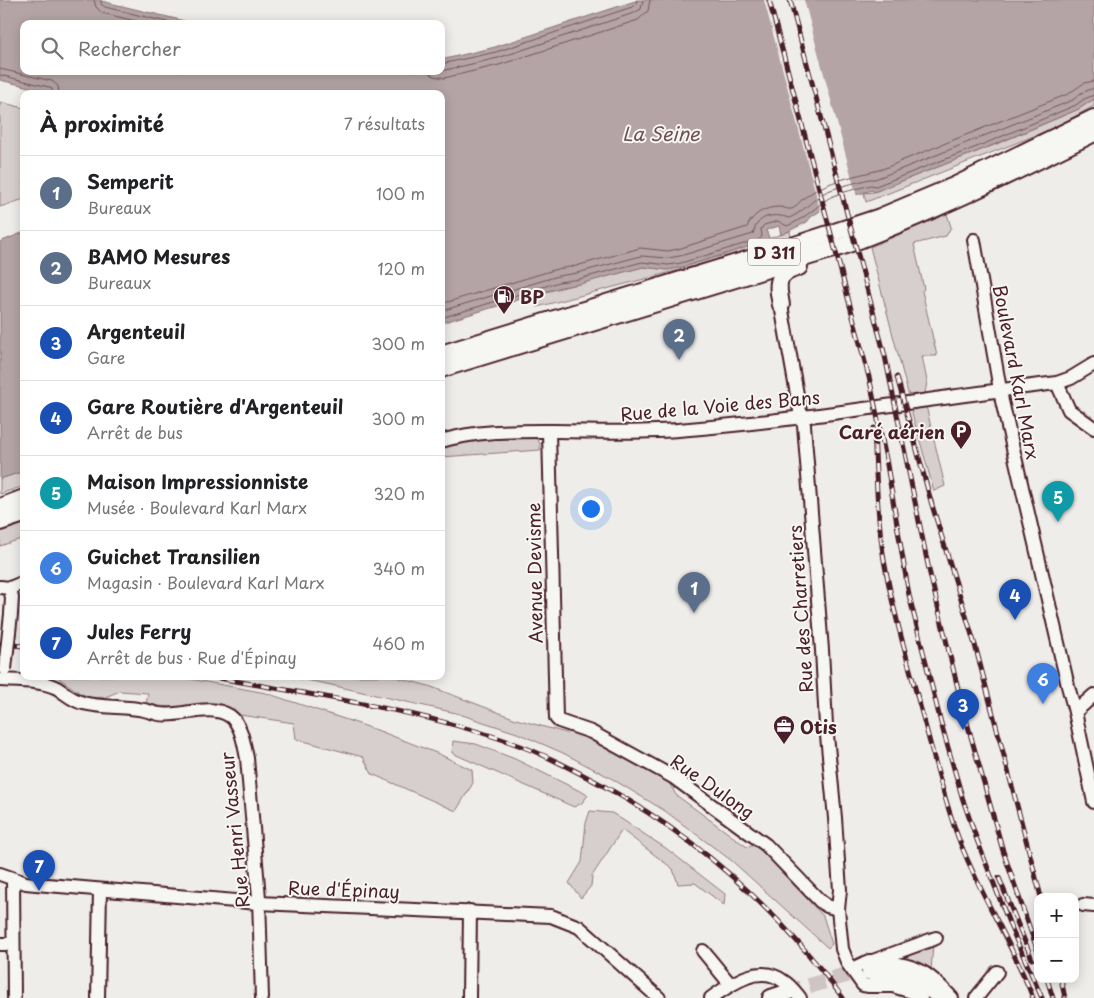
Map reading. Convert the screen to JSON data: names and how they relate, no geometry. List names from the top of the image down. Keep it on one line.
{"streets":{"main road":["D 311"],"street":["Boulevard Karl Marx","Rue de la Voie des Bans","Avenue Devisme","Rue des Charretiers","Rue Dulong","Rue Henri Vasseur","Rue d'Épinay"]},"crossings":[["Boulevard Karl Marx","Rue de la Voie des Bans"],["Rue de la Voie des Bans","Avenue Devisme"],["Rue de la Voie des Bans","Rue des Charretiers"],["Avenue Devisme","Rue Dulong"],["Rue des Charretiers","Rue Dulong"],["Rue Henri Vasseur","Rue d'Épinay"]],"water":["La Seine"],"places":{"fuel station":["BP"],"parking":["Caré aérien"],"office":["Otis"]},"page":{"search":"Rechercher","heading":["À proximité","7 résultats"],"list":[{"mark":"1","name":"Semperit","note":"Bureaux","value":"100 m"},{"mark":"2","name":"BAMO Mesures","note":"Bureaux","value":"120 m"},{"mark":"3","name":"Argenteuil","note":"Gare","value":"300 m"},{"mark":"4","name":"Gare Routière d'Argenteuil","note":"Arrêt de bus","value":"300 m"},{"mark":"5","name":"Maison Impressionniste","note":"Musée · Boulevard Karl Marx","value":"320 m"},{"mark":"6","name":"Guichet Transilien","note":"Magasin · Boulevard Karl Marx","value":"340 m"},{"mark":"7","name":"Jules Ferry","note":"Arrêt de bus · Rue d'Épinay","value":"460 m"}],"pins":["2","5","1","4","6","3","7"],"map_buttons":["+","−"]}}
